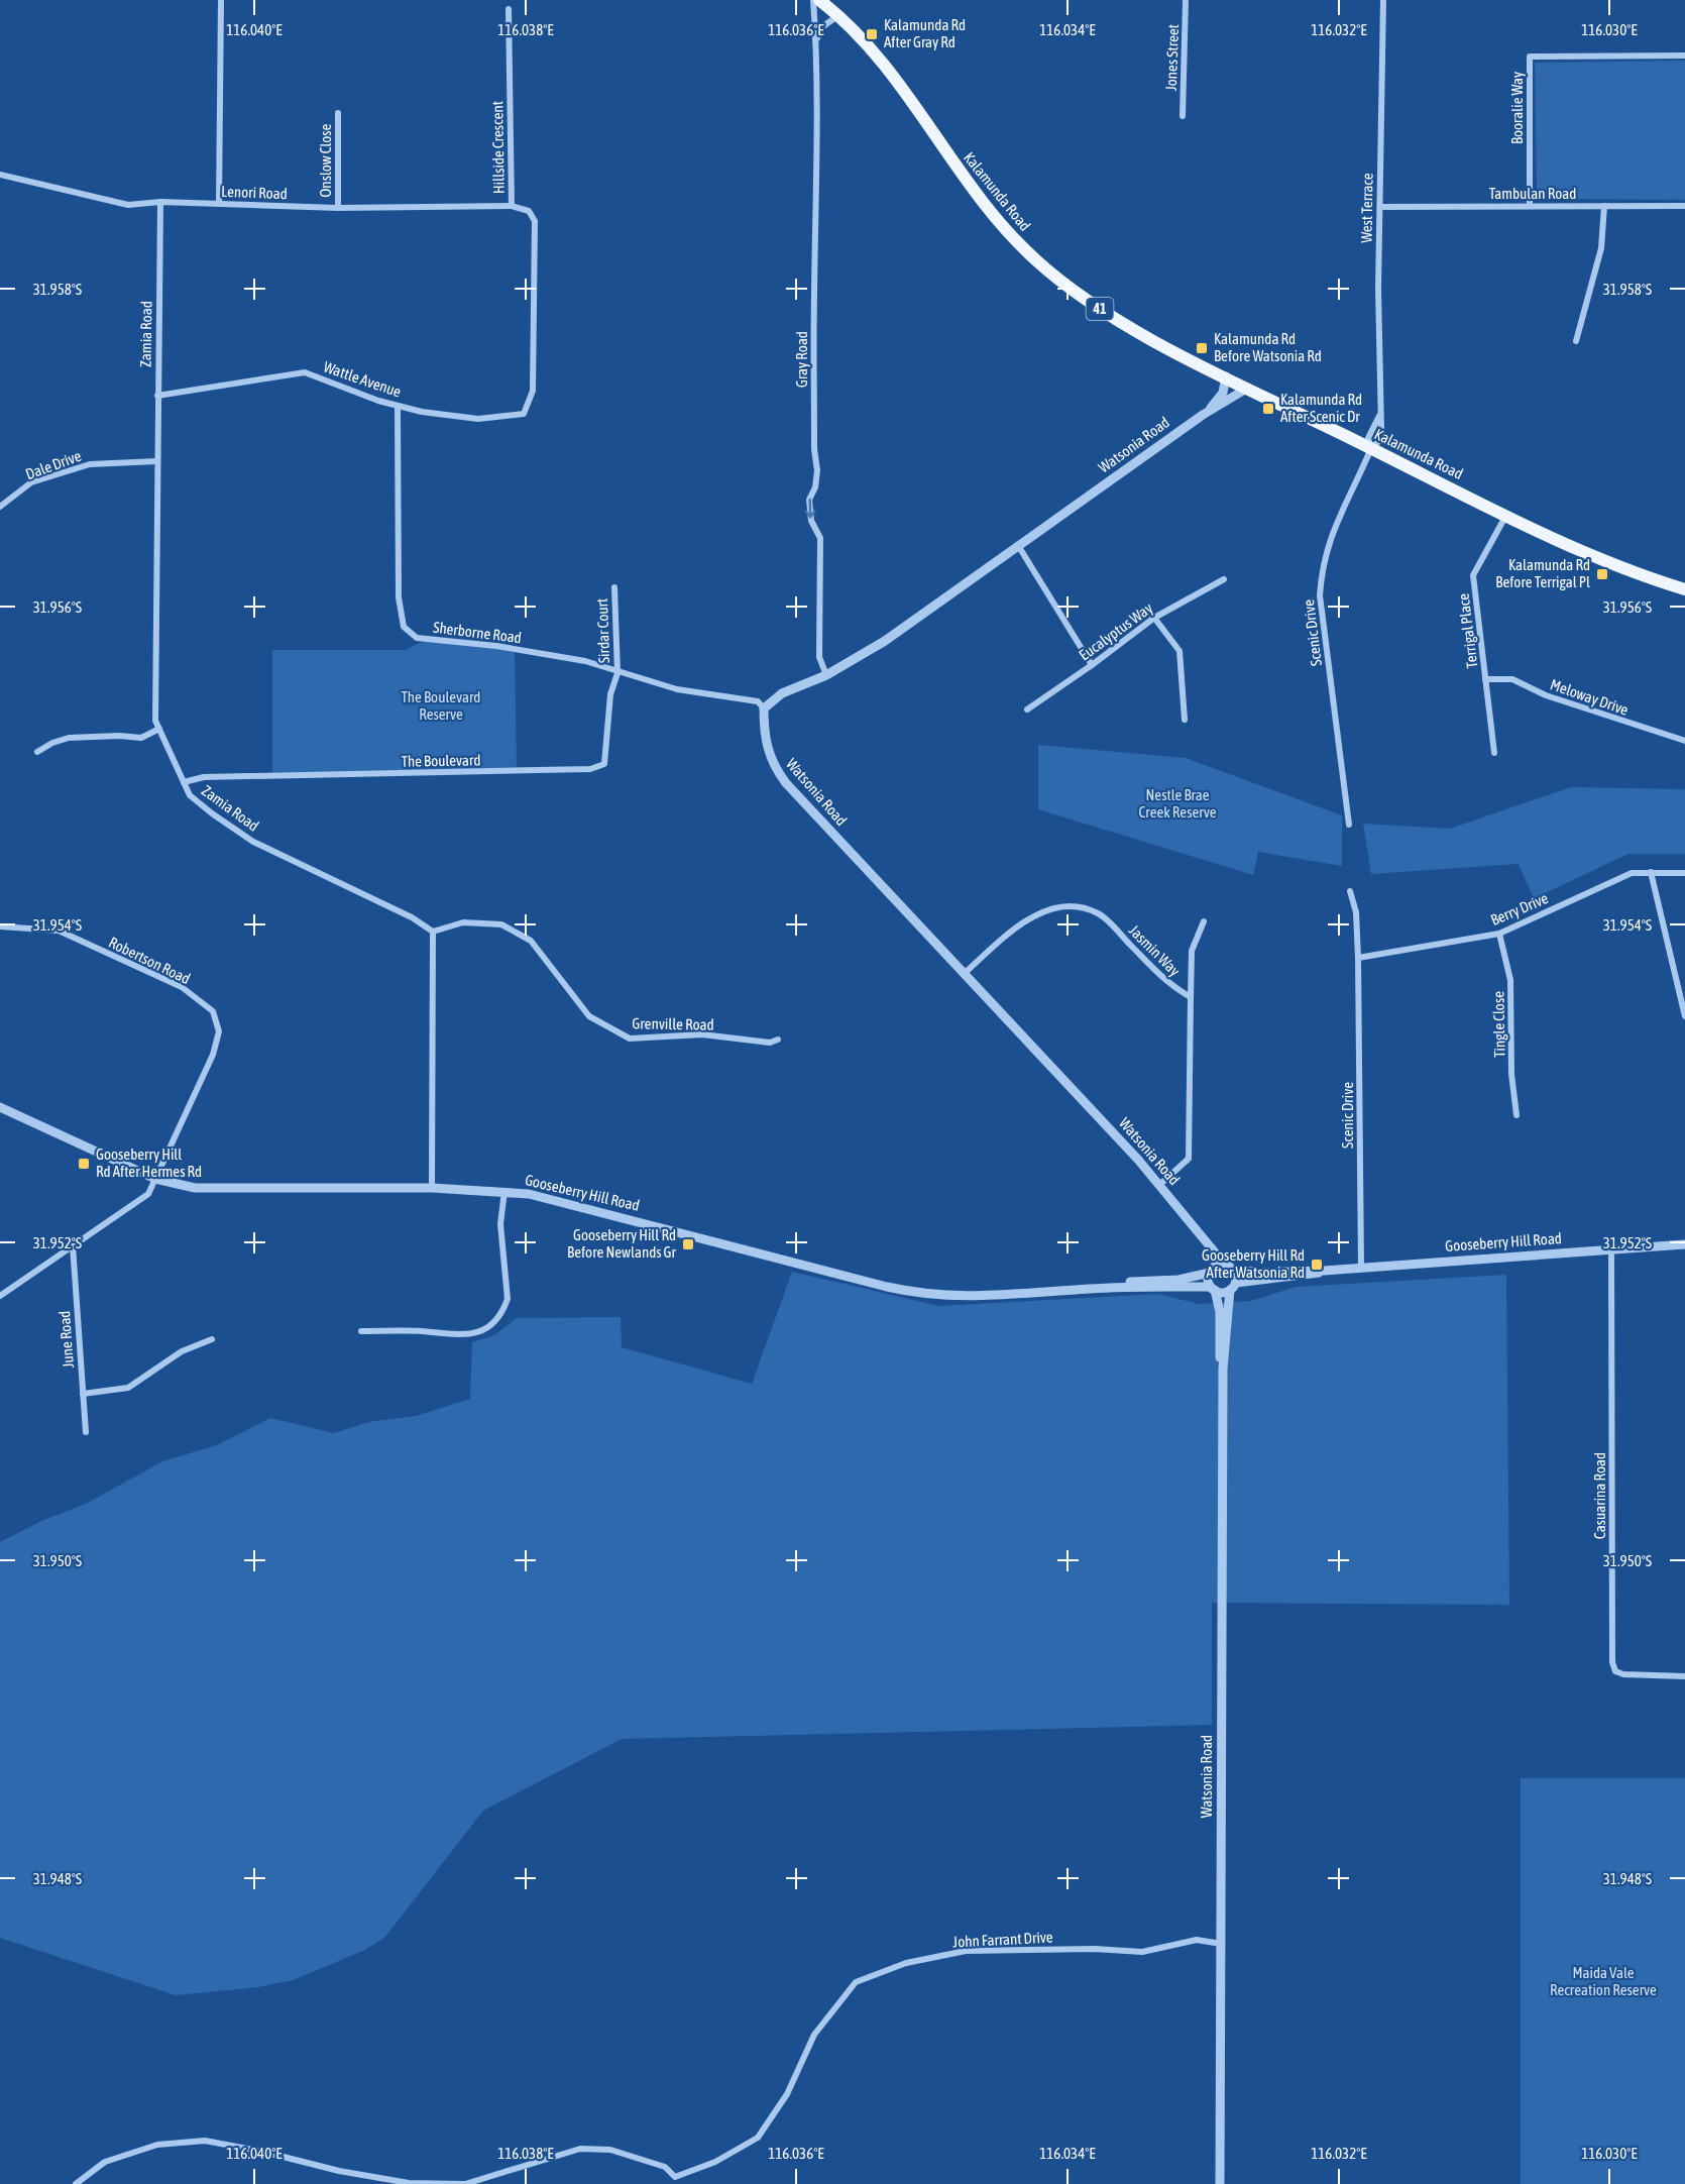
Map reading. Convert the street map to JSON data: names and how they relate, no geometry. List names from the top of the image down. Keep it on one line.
{"streets":{"main road":["Kalamunda Road","41"],"street":["Jones Street","Booralie Way","Hillside Crescent","Onslow Close","Lenori Road","Tambulan Road","West Terrace","Zamia Road","Gray Road","Wattle Avenue","Watsonia Road","Dale Drive","Sirdar Court","Terrigal Place","Eucalyptus Way","Sherborne Road","Scenic Drive","Meloway Drive","The Boulevard","Berry Drive","Jasmin Way","Robertson Road","Grenville Road","Tingle Close","Gooseberry Hill Road","June Road","Casuarina Road","John Farrant Drive"]},"crossings":[["Booralie Way","Tambulan Road"],["Hillside Crescent","Lenori Road"],["Hillside Crescent","Wattle Avenue"],["Onslow Close","Lenori Road"],["Kalamunda Road","West Terrace"],["Kalamunda Road","Watsonia Road"],["Kalamunda Road","Terrigal Place"],["Kalamunda Road","Scenic Drive"],["Lenori Road","Zamia Road"],["Tambulan Road","West Terrace"],["West Terrace","Scenic Drive"],["Zamia Road","Wattle Avenue"],["Zamia Road","Dale Drive"],["Zamia Road","The Boulevard"],["Zamia Road","Grenville Road"],["Gray Road","Watsonia Road"],["Wattle Avenue","Sherborne Road"],["Watsonia Road","Sherborne Road"],["Watsonia Road","Jasmin Way"],["Watsonia Road","Gooseberry Hill Road"],["Watsonia Road","John Farrant Drive"],["Sirdar Court","Sherborne Road"],["Sirdar Court","The Boulevard"],["Terrigal Place","Meloway Drive"],["Sherborne Road","The Boulevard"],["Scenic Drive","Berry Drive"],["Scenic Drive","Gooseberry Hill Road"],["Berry Drive","Tingle Close"],["Robertson Road","Gooseberry Hill Road"],["Robertson Road","June Road"],["Gooseberry Hill Road","Casuarina Road"]],"one_way":["Gray Road"],"parks":["The Boulevard Reserve","Nestle Brae Creek Reserve","Maida Vale Recreation Reserve"],"places":{"transit":["Kalamunda Rd After Gray Rd","Kalamunda Rd Before Watsonia Rd","Kalamunda Rd After Scenic Dr","Kalamunda Rd Before Terrigal Pl","Gooseberry Hill Rd After Hermes Rd","Gooseberry Hill Rd Before Newlands Gr","Gooseberry Hill Rd After Watsonia Rd"]},"coordinates":["116.040°E","116.038°E","116.036°E","116.034°E","116.032°E","116.030°E","31.958°S","31.956°S","31.954°S","31.952°S","31.950°S","31.948°S"]}
